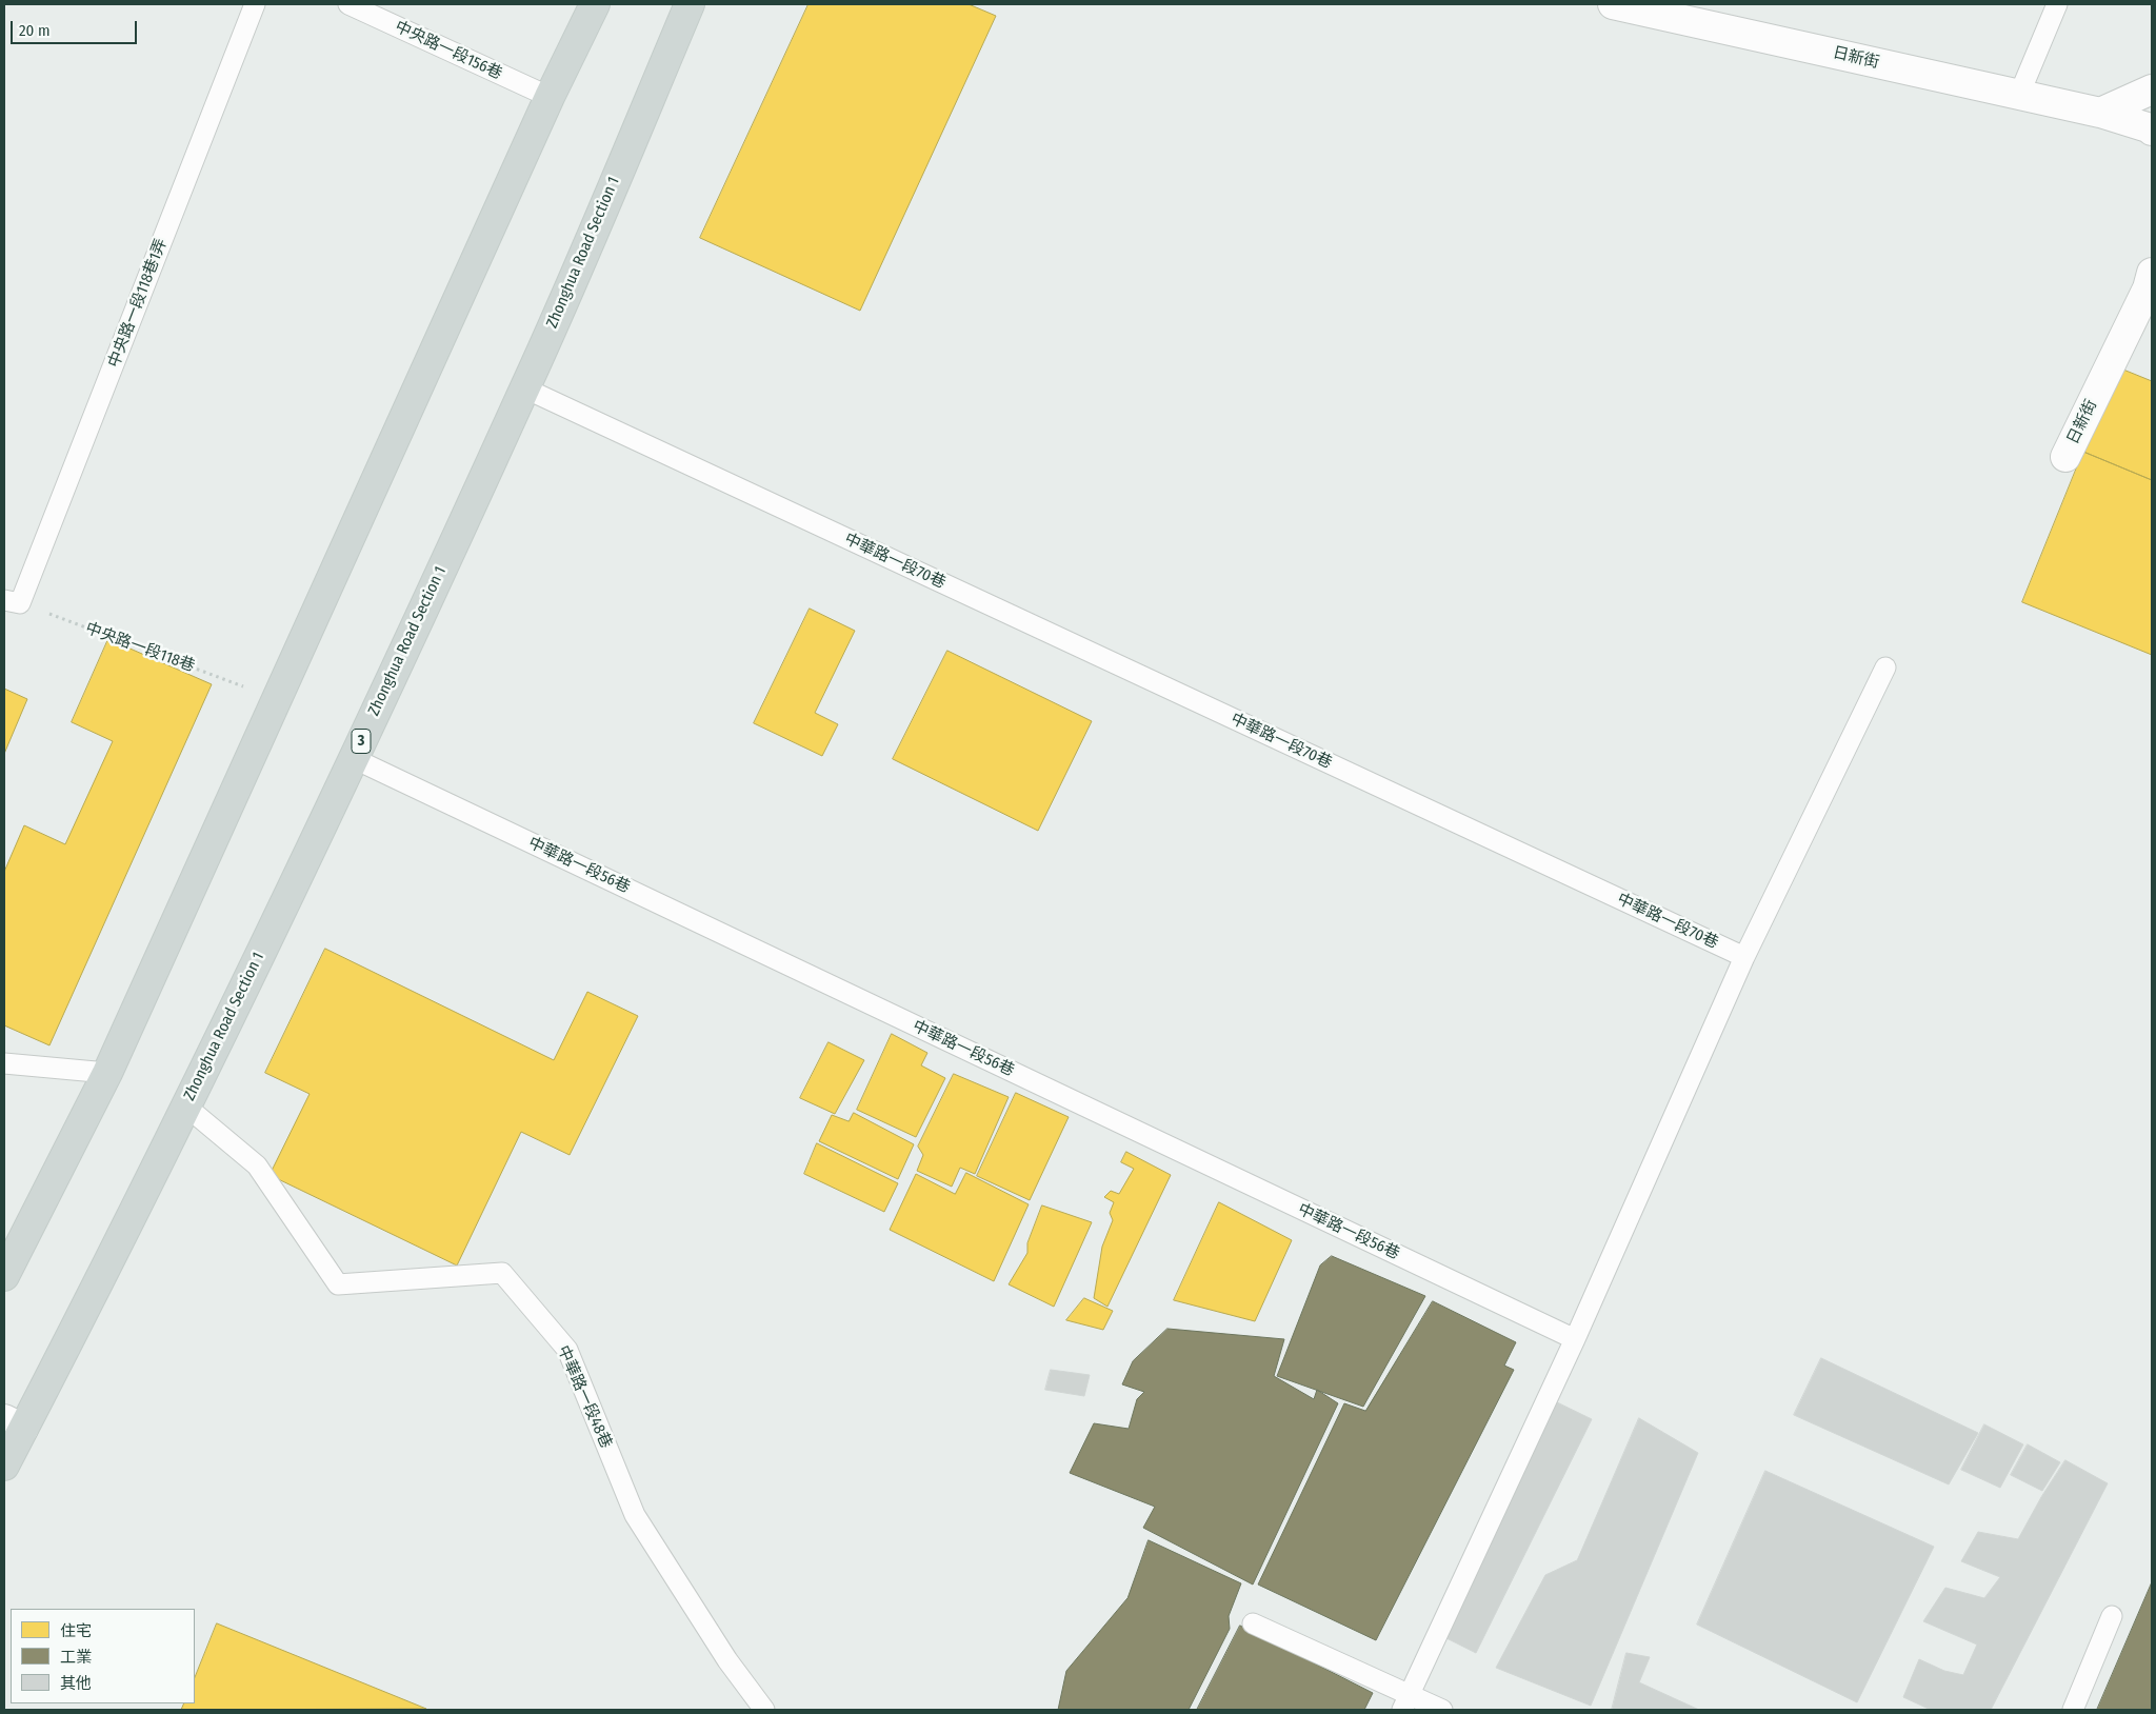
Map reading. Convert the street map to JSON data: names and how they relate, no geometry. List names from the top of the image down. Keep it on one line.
{"streets":{"main road":["Zhonghua Road Section 1","3"],"street":["日新街"],"lane":["中央路一段156巷","中央路一段118巷1弄","中華路一段70巷","中華路一段56巷","中華路一段48巷"],"path":["中央路一段118巷"]},"crossings":[["Zhonghua Road Section 1","中華路一段70巷"],["Zhonghua Road Section 1","中華路一段56巷"],["Zhonghua Road Section 1","中華路一段48巷"],["中央路一段118巷1弄","中央路一段118巷"]],"legend":["住宅","工業","其他"],"scale_bar":"20 m"}
